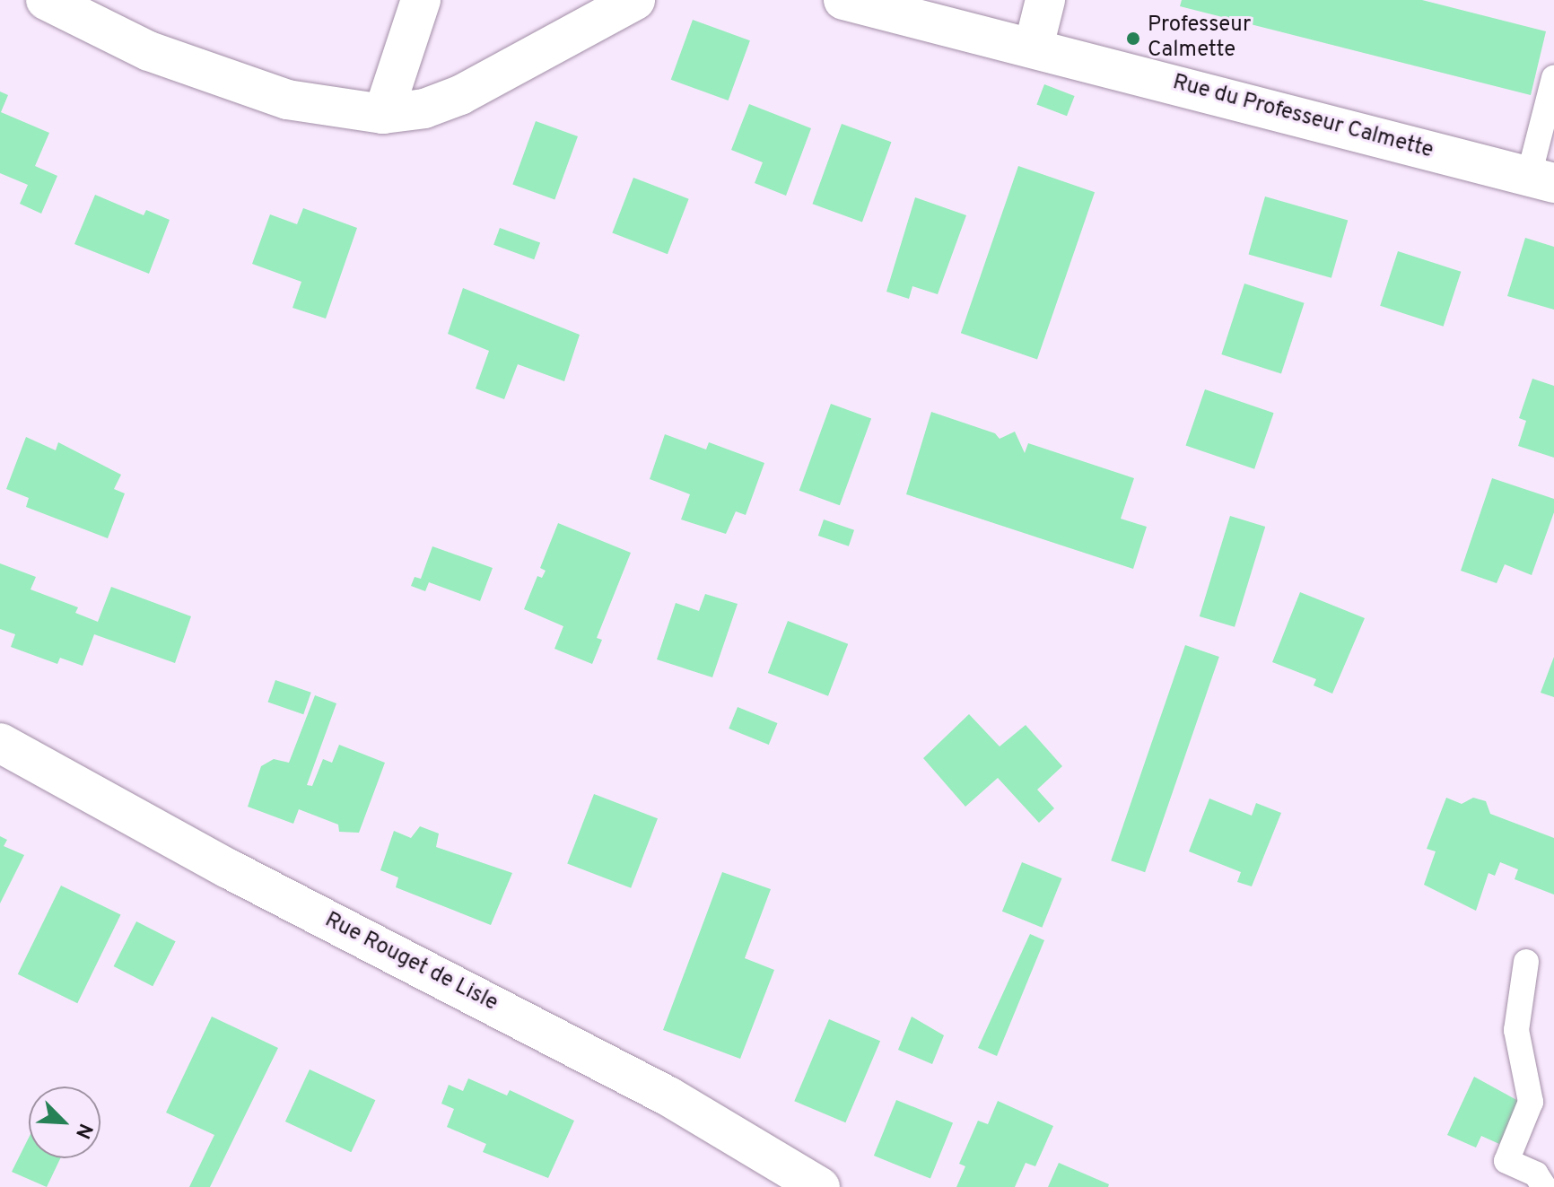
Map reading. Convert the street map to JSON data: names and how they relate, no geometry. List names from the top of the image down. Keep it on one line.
{"streets":{"street":["Rue du Professeur Calmette","Rue Rouget de Lisle"]},"places":["Professeur Calmette"],"north":"bottom right"}
